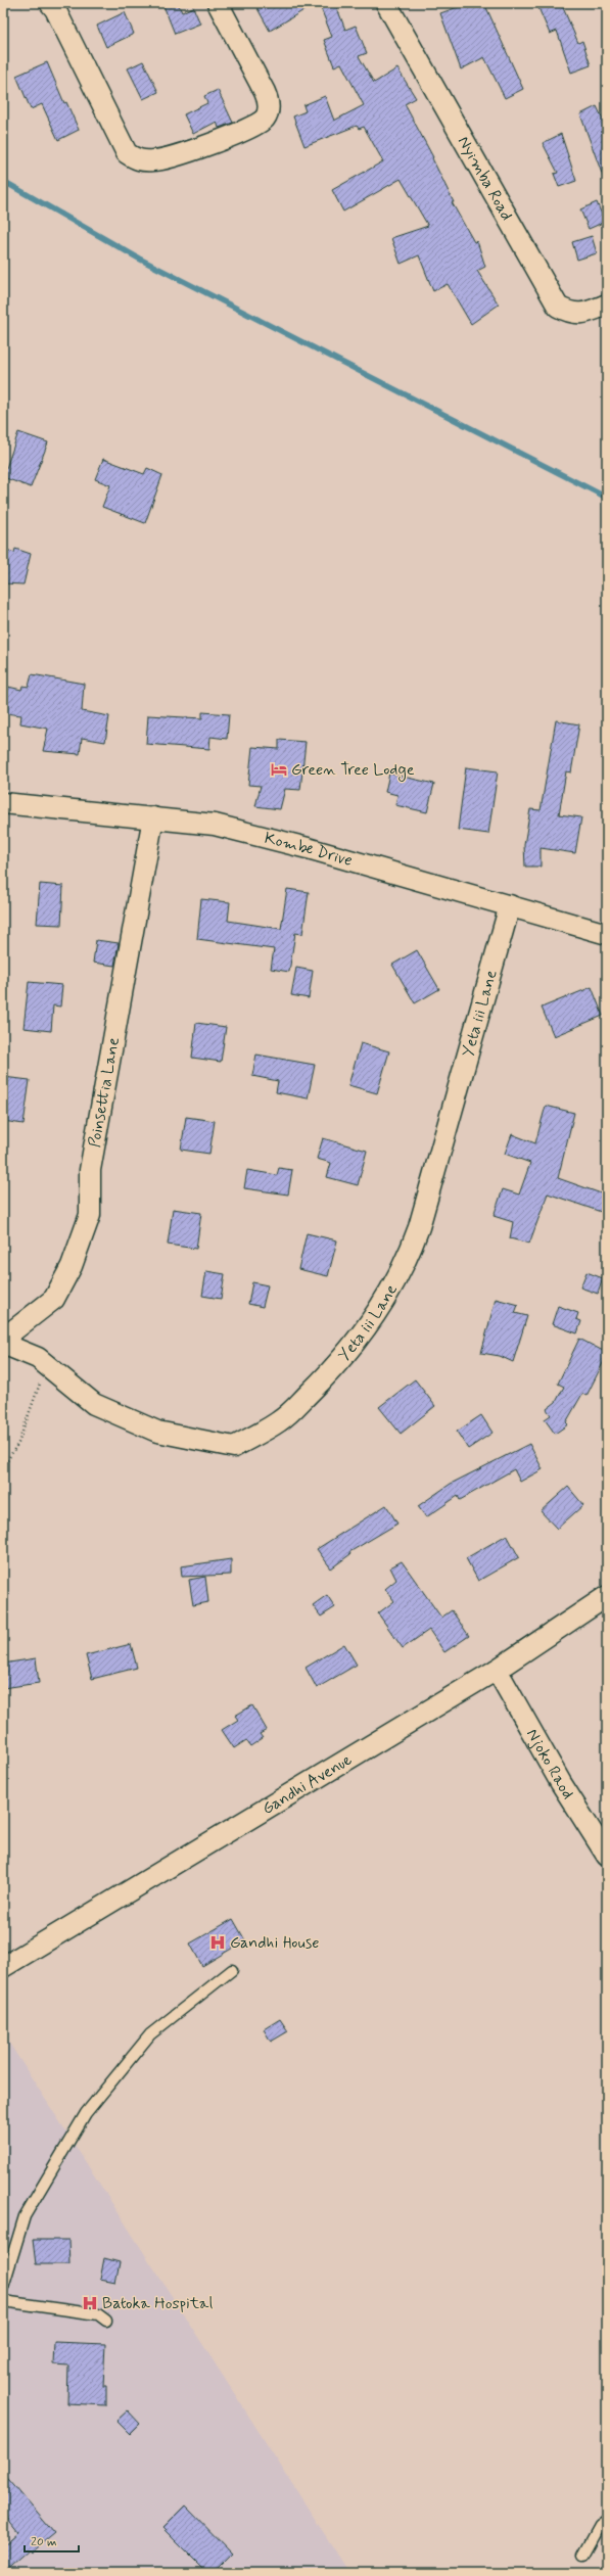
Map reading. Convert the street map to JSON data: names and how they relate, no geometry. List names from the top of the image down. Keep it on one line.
{"streets":{"street":["Nyimba Road","Kombe Drive","Yeta iii Lane","Poinsettia Lane","Njoko Raod","Gandhi Avenue"]},"crossings":[["Kombe Drive","Yeta iii Lane"],["Kombe Drive","Poinsettia Lane"],["Njoko Raod","Gandhi Avenue"]],"places":{"hotel":["Green Tree Lodge"],"hospital":["Gandhi House","Batoka Hospital"]},"scale_bar":"20 m"}
